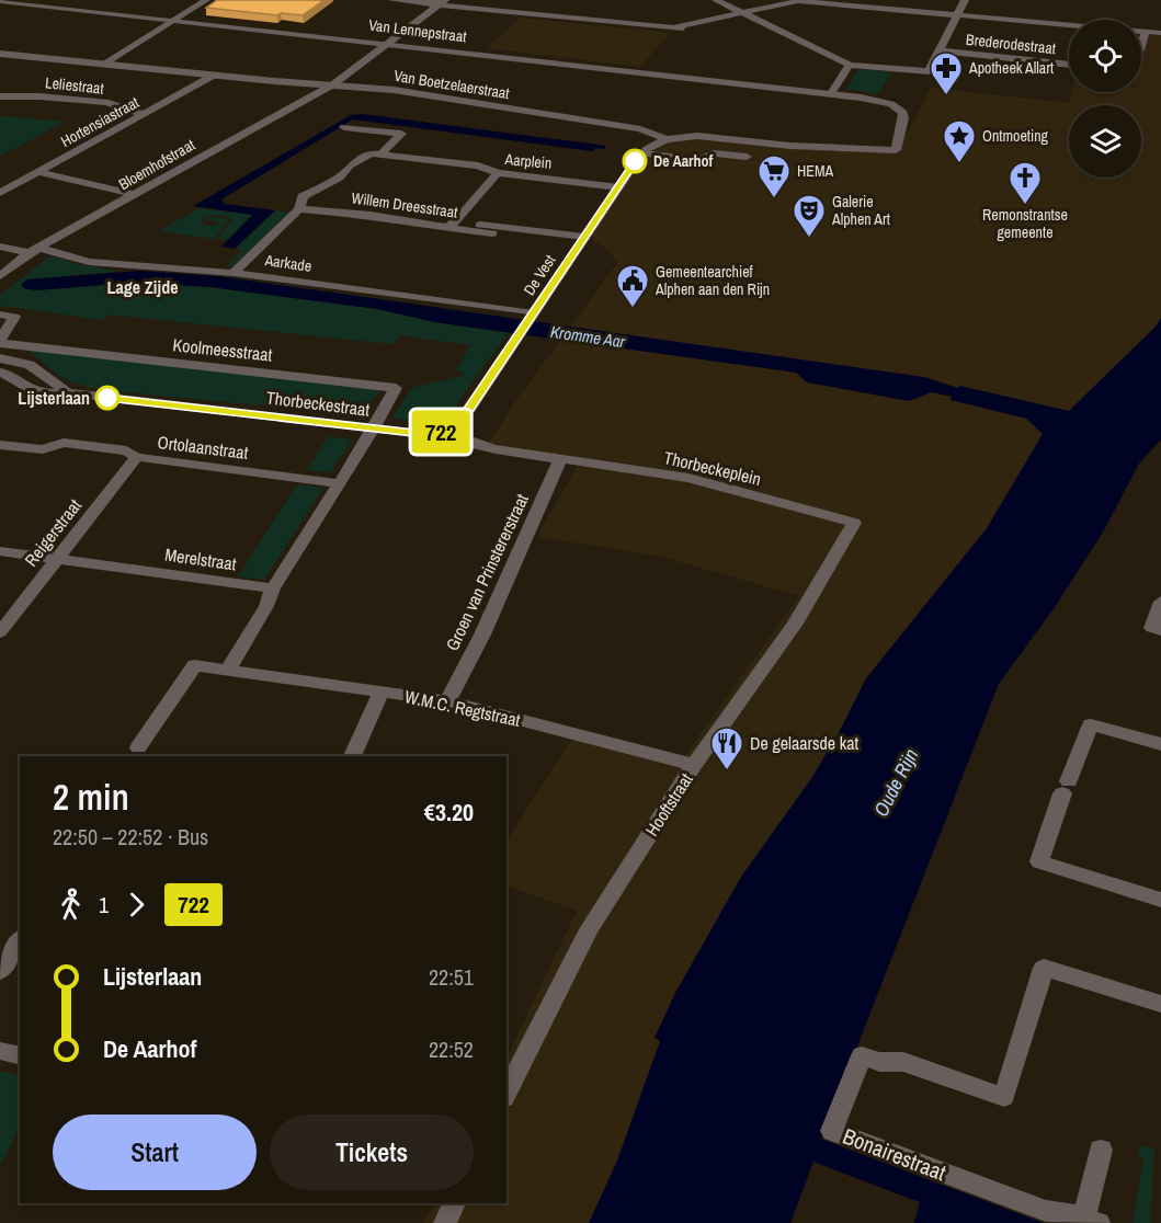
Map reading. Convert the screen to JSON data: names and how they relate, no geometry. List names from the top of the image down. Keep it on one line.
{"streets":{"street":["Van Lennepstraat","Brederodestraat","Van Boetzelaerstraat","Leliestraat","Hortensiastraat","Aarplein","Bloemhofstraat","Willem Dreesstraat","Aarkade","De Vest","Koolmeesstraat","Thorbeckestraat","Ortolaanstraat","Thorbeckeplein","Reigerstraat","Merelstraat","Groen van Prinstererstraat","W.M.C. Regtstraat","Hooftstraat","Bonairestraat"]},"crossings":[["Van Lennepstraat","Van Boetzelaerstraat"],["Van Lennepstraat","Bloemhofstraat"],["Van Boetzelaerstraat","Hortensiastraat"],["Van Boetzelaerstraat","Bloemhofstraat"],["Van Boetzelaerstraat","De Vest"],["Leliestraat","Hortensiastraat"],["Aarplein","Willem Dreesstraat"],["Aarplein","De Vest"],["Bloemhofstraat","Aarkade"],["Aarkade","De Vest"],["De Vest","Thorbeckestraat"],["Koolmeesstraat","Thorbeckestraat"],["Thorbeckestraat","Thorbeckeplein"],["Thorbeckestraat","Groen van Prinstererstraat"],["Ortolaanstraat","Reigerstraat"],["Thorbeckeplein","Groen van Prinstererstraat"],["Thorbeckeplein","Hooftstraat"],["Reigerstraat","Merelstraat"],["Groen van Prinstererstraat","W.M.C. Regtstraat"],["W.M.C. Regtstraat","Hooftstraat"]],"districts":["Lage Zijde"],"water":["Kromme Aar","Oude Rijn"],"places":{"pharmacy":["Apotheek Allart"],"other":["De Aarhof","Lijsterlaan"],"place":["Ontmoeting"],"supermarket":["HEMA"],"church":["Remonstrantse gemeente"],"theatre":["Galerie Alphen Art"],"public building":["Gemeentearchief Alphen aan den Rijn"],"restaurant":["De gelaarsde kat"]},"lines":["bus line 722"],"page":{"on_map":"722","heading":["2 min","22:50 – 22:52 · Bus","€3.20"],"legs":["1","722"],"list":[{"name":"Lijsterlaan","value":"22:51"},{"name":"De Aarhof","value":"22:52"}],"buttons":["Start","Tickets"]}}
